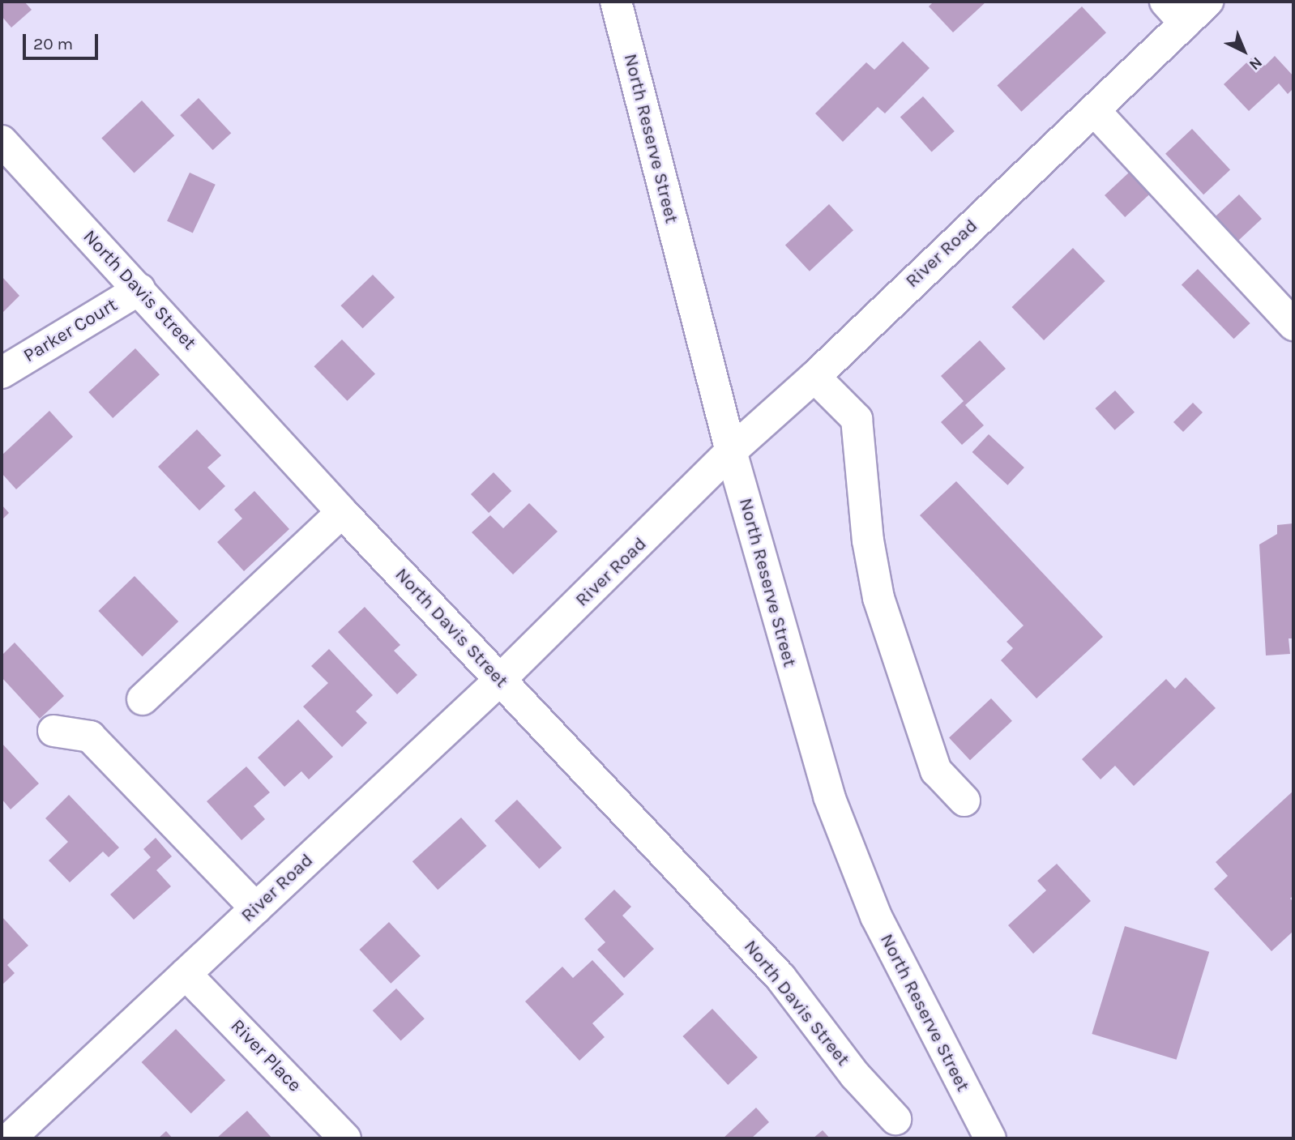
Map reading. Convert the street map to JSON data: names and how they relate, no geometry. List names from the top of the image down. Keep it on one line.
{"streets":{"main road":["North Reserve Street","River Road","North Davis Street","Parker Court","River Place"]},"crossings":[["North Reserve Street","River Road"],["River Road","North Davis Street"],["River Road","River Place"],["North Davis Street","Parker Court"]],"scale_bar":"20 m","north":"bottom right"}
